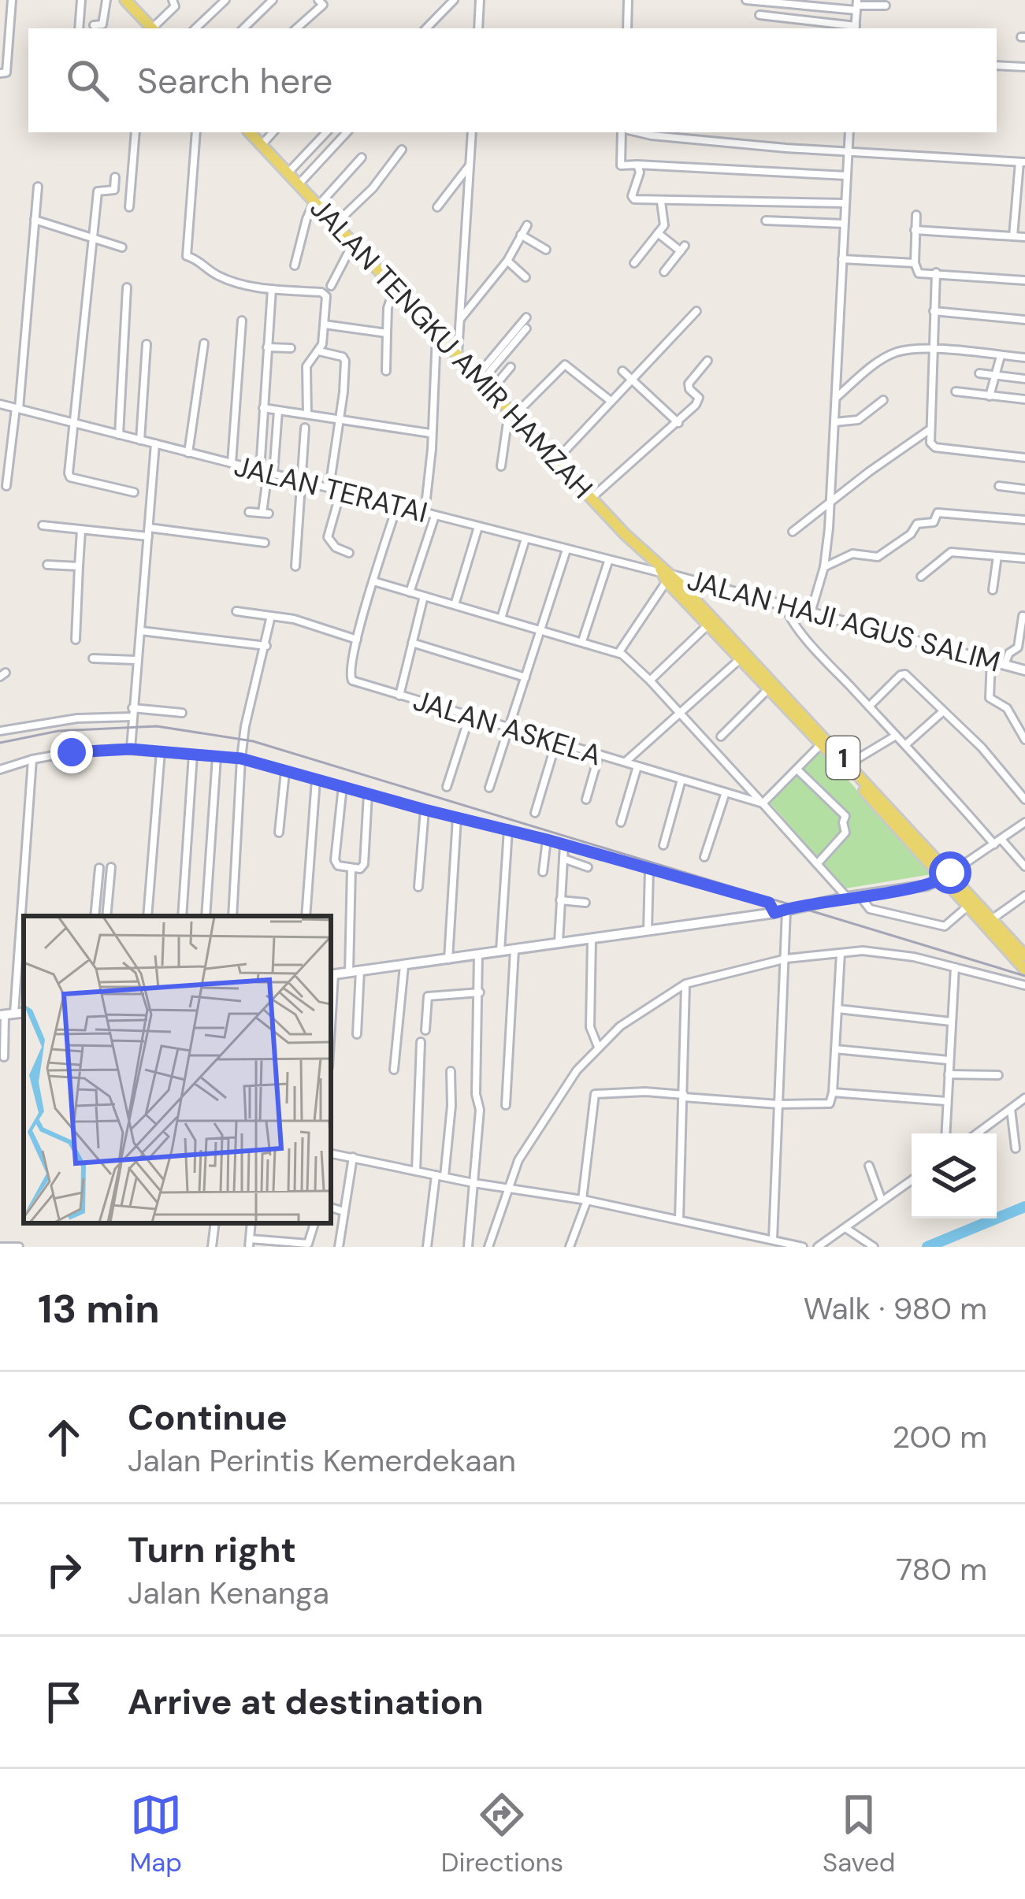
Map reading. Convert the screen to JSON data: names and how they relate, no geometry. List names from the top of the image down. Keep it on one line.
{"streets":{"main road":["JALAN TENGKU AMIR HAMZAH","1"],"street":["JALAN TERATAI","JALAN HAJI AGUS SALIM","JALAN ASKELA"]},"crossings":[["JALAN TENGKU AMIR HAMZAH","JALAN TERATAI"],["JALAN TENGKU AMIR HAMZAH","JALAN HAJI AGUS SALIM"],["JALAN TERATAI","JALAN HAJI AGUS SALIM"],["JALAN TERATAI","JALAN ASKELA"]],"page":{"search":"Search here","heading":["13 min","Walk · 980 m"],"list":[["Continue","Jalan Perintis Kemerdekaan","200 m"],["Turn right","Jalan Kenanga","780 m"],"Arrive at destination"],"nav":["Map","Directions","Saved"]}}
